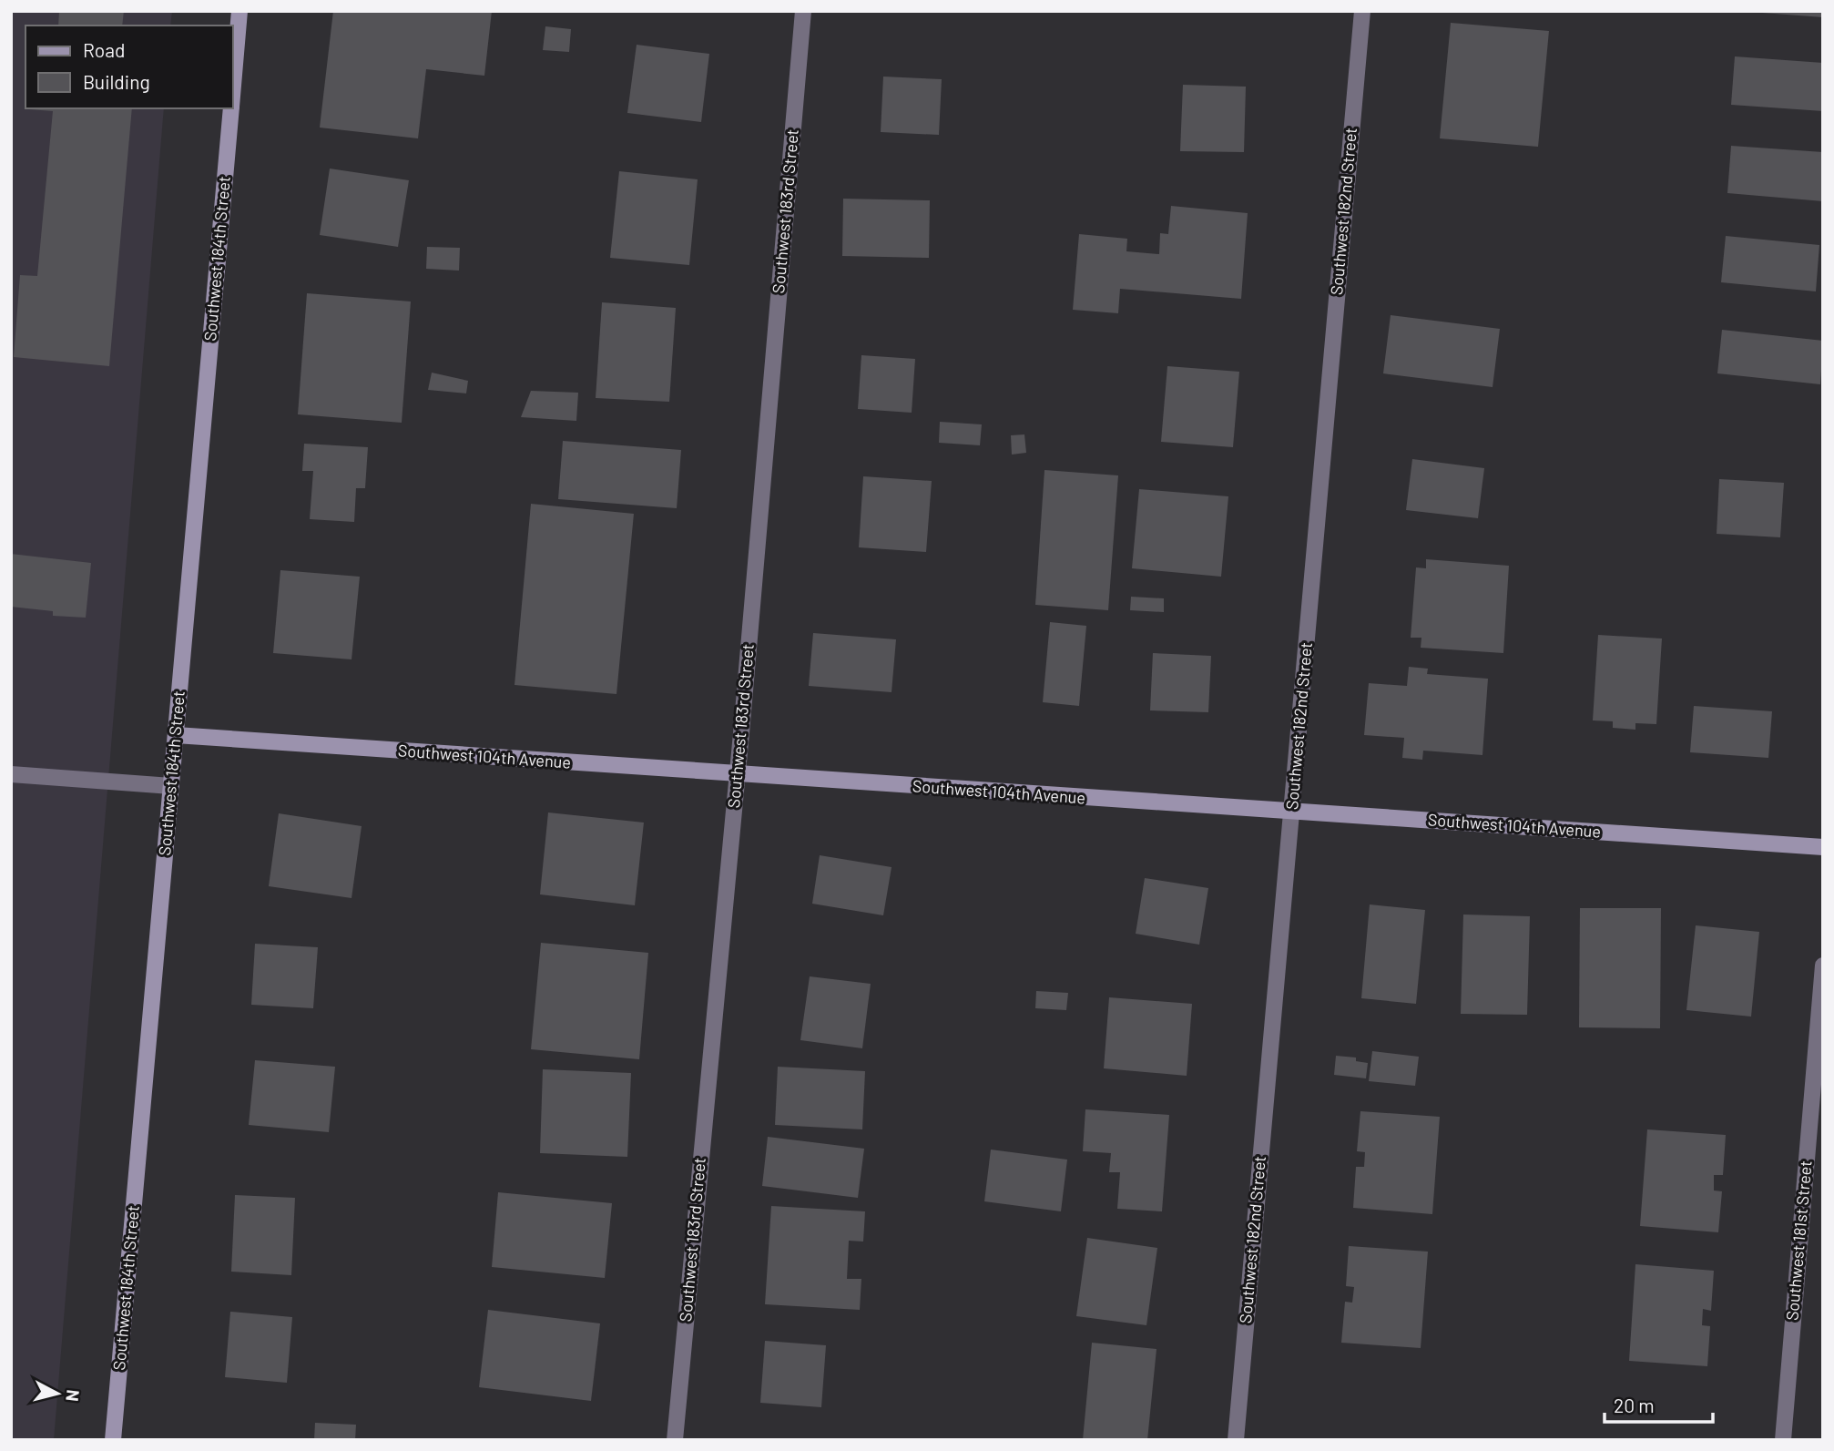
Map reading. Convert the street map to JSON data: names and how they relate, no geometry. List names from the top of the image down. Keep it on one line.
{"streets":{"street":["Southwest 183rd Street","Southwest 182nd Street","Southwest 184th Street","Southwest 104th Avenue","Southwest 181st Street"]},"crossings":[["Southwest 183rd Street","Southwest 104th Avenue"],["Southwest 182nd Street","Southwest 104th Avenue"],["Southwest 184th Street","Southwest 104th Avenue"]],"legend":["Road","Building"],"scale_bar":"20 m","north":"right"}
